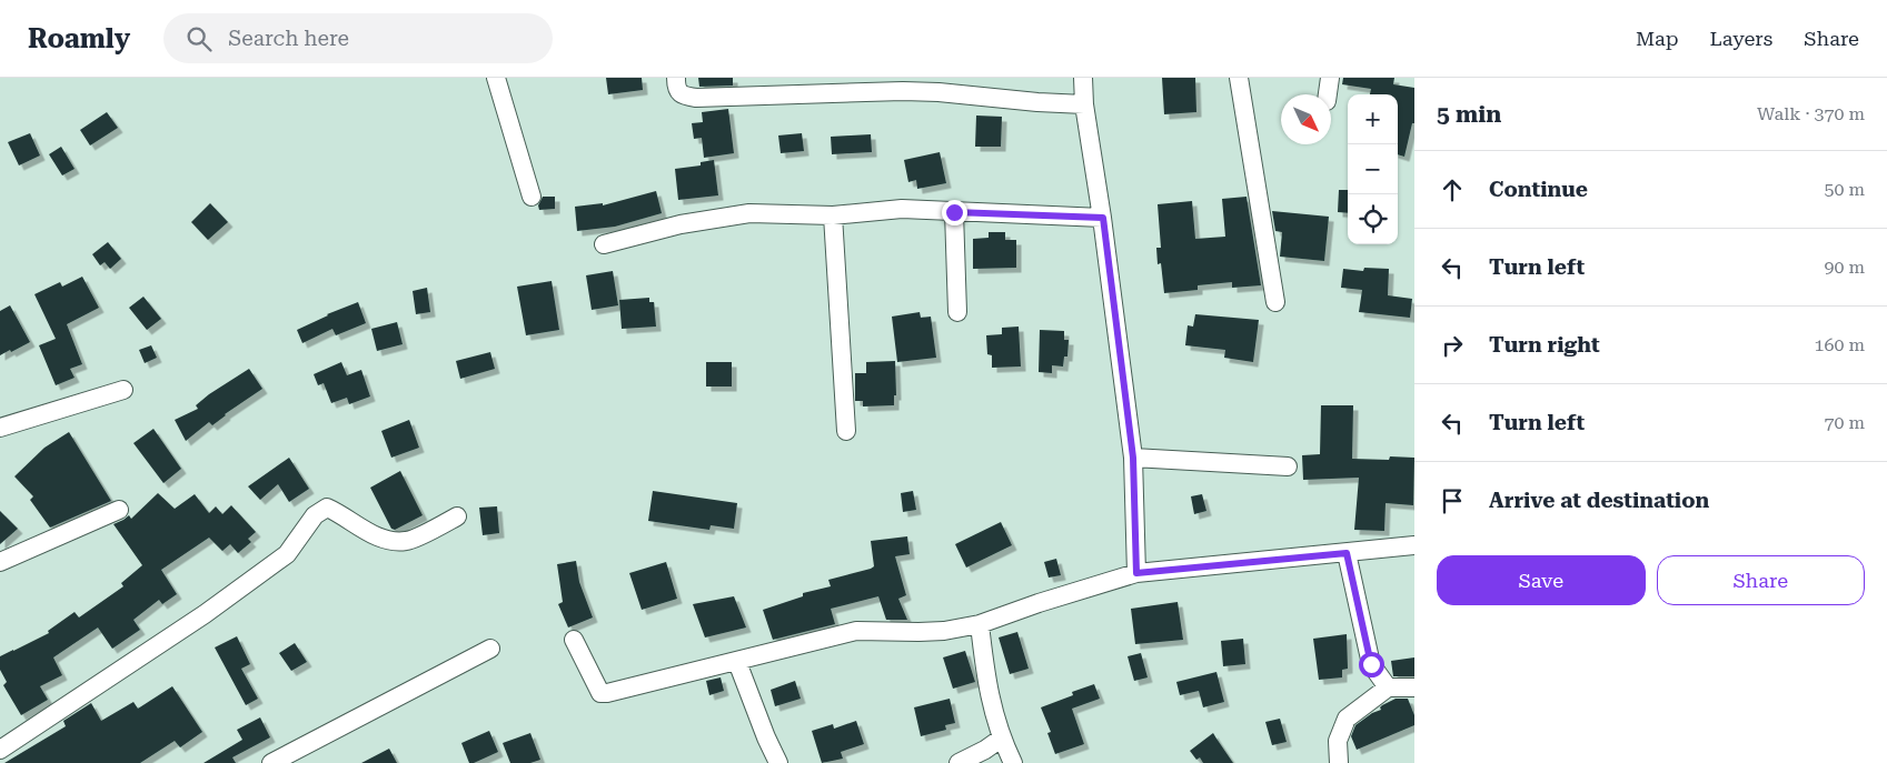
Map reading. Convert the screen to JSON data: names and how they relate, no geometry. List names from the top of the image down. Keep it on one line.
{"north":"bottom right","page":{"header":"Roamly","search":"Search here","nav":["Map","Layers","Share"],"heading":["5 min","Walk · 370 m"],"map_buttons":["+","−"],"list":[["Continue","50 m"],["Turn left","90 m"],["Turn right","160 m"],["Turn left","70 m"],"Arrive at destination"],"buttons":["Save","Share"]}}
